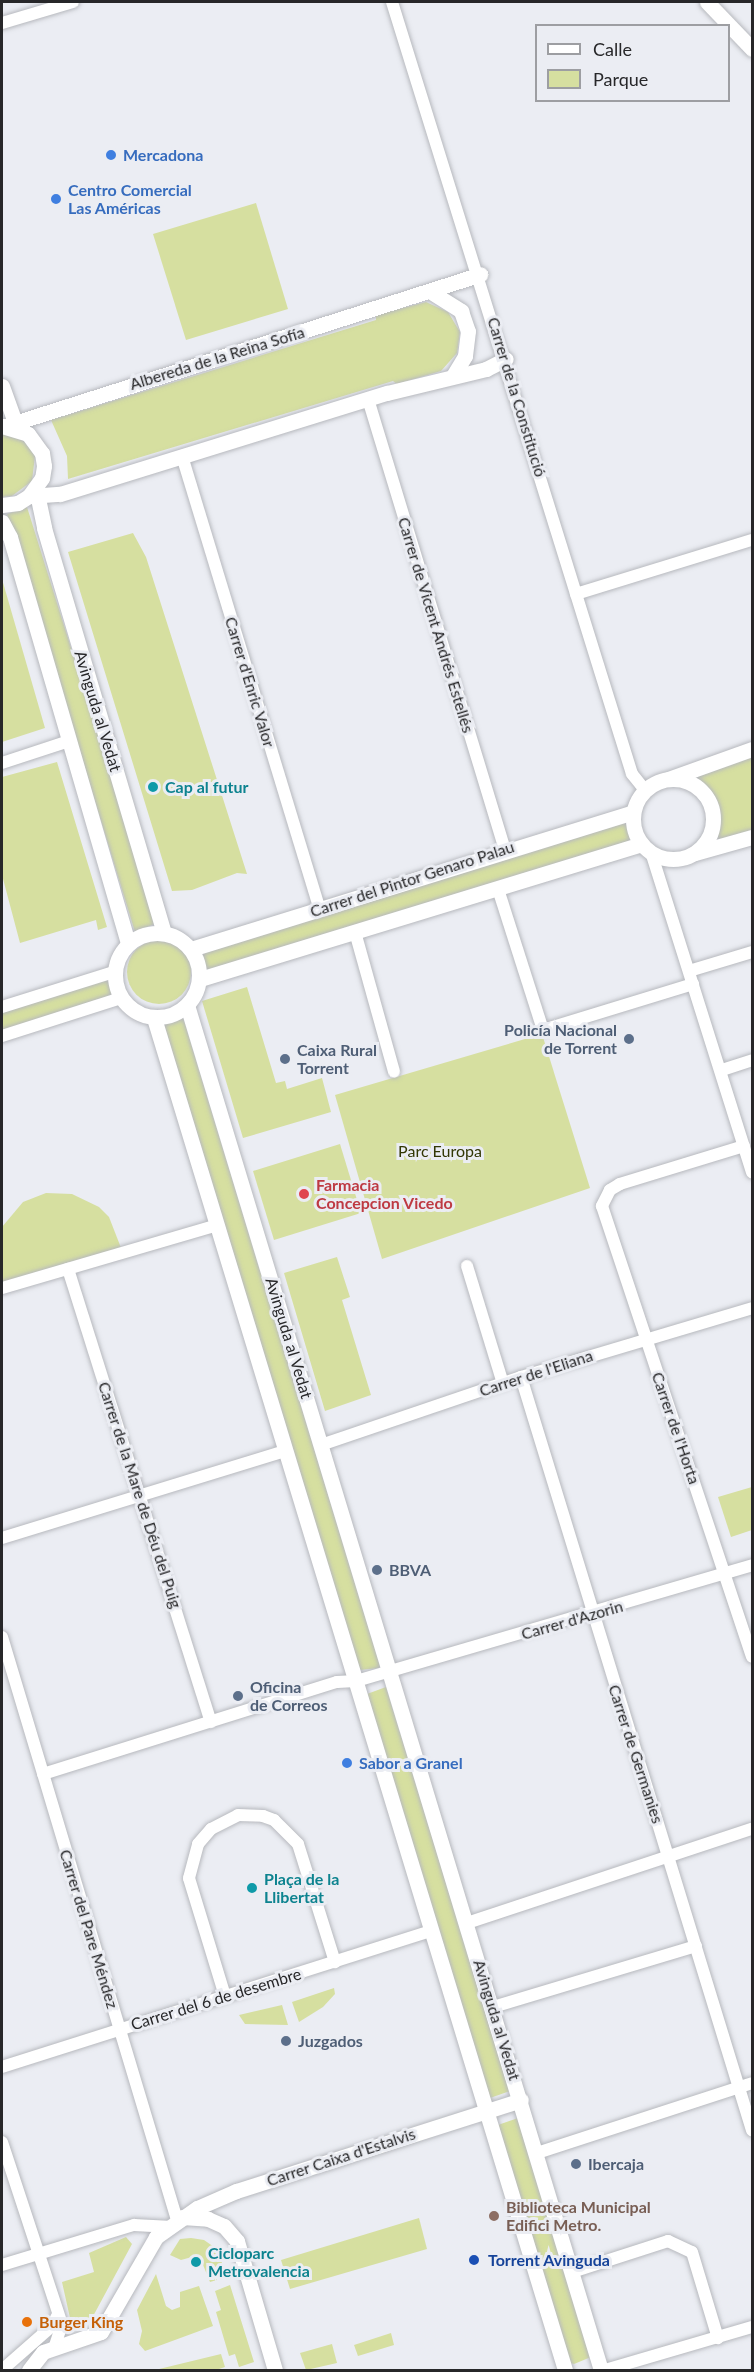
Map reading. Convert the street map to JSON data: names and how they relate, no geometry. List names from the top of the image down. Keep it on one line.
{"streets":{"street":["Albereda de la Reina Sofía","Carrer de la Constitució","Carrer de Vicent Andrés Estellés","Carrer d'Enric Valor","Avinguda al Vedat","Carrer del Pintor Genaro Palau","Carrer de l'Eliana","Carrer de l'Horta","Carrer de la Mare de Déu del Puig","Carrer d'Azorin","Carrer de Germanies","Carrer del Pare Méndez","Carrer del 6 de desembre","Carrer Caixa d'Estalvis"]},"crossings":[["Albereda de la Reina Sofía","Carrer de la Constitució"],["Carrer de la Constitució","Carrer del Pintor Genaro Palau"],["Carrer de Vicent Andrés Estellés","Carrer del Pintor Genaro Palau"],["Carrer d'Enric Valor","Carrer del Pintor Genaro Palau"],["Avinguda al Vedat","Carrer del Pintor Genaro Palau"],["Avinguda al Vedat","Carrer de l'Eliana"],["Avinguda al Vedat","Carrer d'Azorin"],["Avinguda al Vedat","Carrer Caixa d'Estalvis"],["Carrer de l'Eliana","Carrer de l'Horta"],["Carrer de l'Eliana","Carrer de Germanies"],["Carrer de l'Horta","Carrer d'Azorin"],["Carrer d'Azorin","Carrer de Germanies"],["Carrer del Pare Méndez","Carrer del 6 de desembre"],["Carrer del Pare Méndez","Carrer Caixa d'Estalvis"]],"parks":["Parc Europa"],"places":["Mercadona","Centro Comercial Las Américas","Cap al futur","Policía Nacional de Torrent","Caixa Rural Torrent","Farmacia Concepcion Vicedo","BBVA","Oficina de Correos","Sabor a Granel","Plaça de la Llibertat","Juzgados","Ibercaja","Biblioteca Municipal Edifici Metro.","Torrent Avinguda","Cicloparc Metrovalencia","Burger King"],"legend":["Calle","Parque"]}
